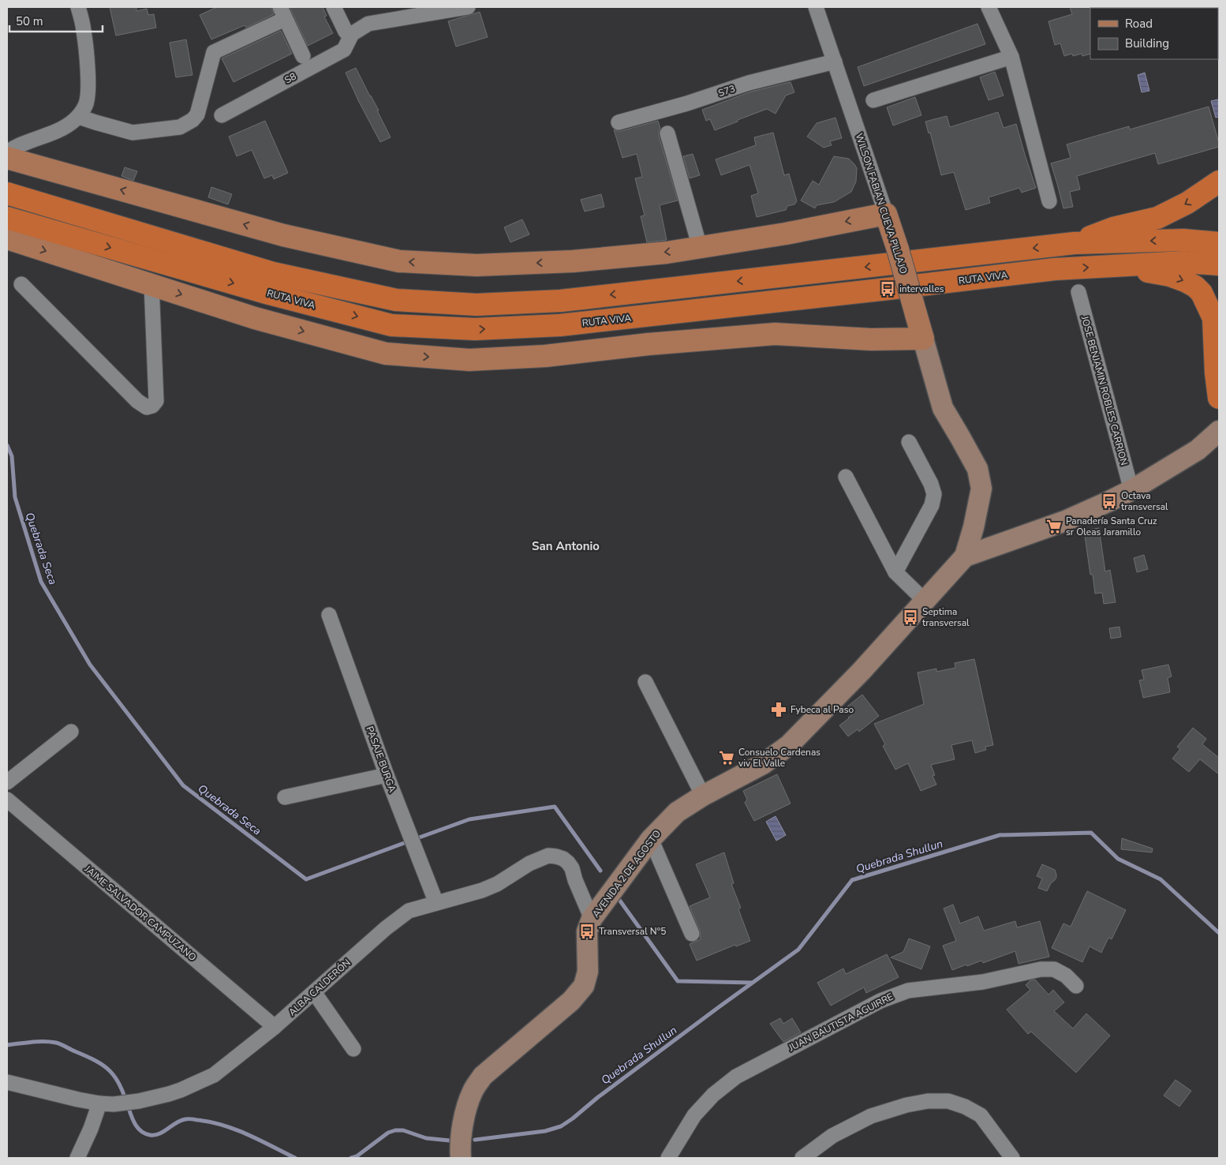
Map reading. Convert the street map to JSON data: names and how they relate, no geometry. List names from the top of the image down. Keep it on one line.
{"streets":{"highway":["RUTA VIVA"],"main road":["WILSON FABIAN CUEVA PILLAJO","AVENIDA 2 DE AGOSTO"],"street":["S8","S73","JOSE BENJAMIN ROBLES CARRION","PASAJE BURGA","JAIME SALVADOR CAMPUZANO","ALBA CALDERÓN","JUAN BAUTISTA AGUIRRE"]},"crossings":[["S73","WILSON FABIAN CUEVA PILLAJO"],["WILSON FABIAN CUEVA PILLAJO","AVENIDA 2 DE AGOSTO"],["JOSE BENJAMIN ROBLES CARRION","AVENIDA 2 DE AGOSTO"],["PASAJE BURGA","ALBA CALDERÓN"],["AVENIDA 2 DE AGOSTO","ALBA CALDERÓN"],["JAIME SALVADOR CAMPUZANO","ALBA CALDERÓN"]],"districts":["San Antonio"],"water":["Quebrada Seca","Quebrada Shullun"],"places":{"bus stop":["intervalles","Octava transversal","Septima transversal","Transversal N°5"],"supermarket":["Panadería Santa Cruz sr Oleas Jaramillo","Consuelo Cardenas viv El Valle"],"pharmacy":["Fybeca al Paso"]},"legend":["Road","Building"],"scale_bar":"50 m"}
